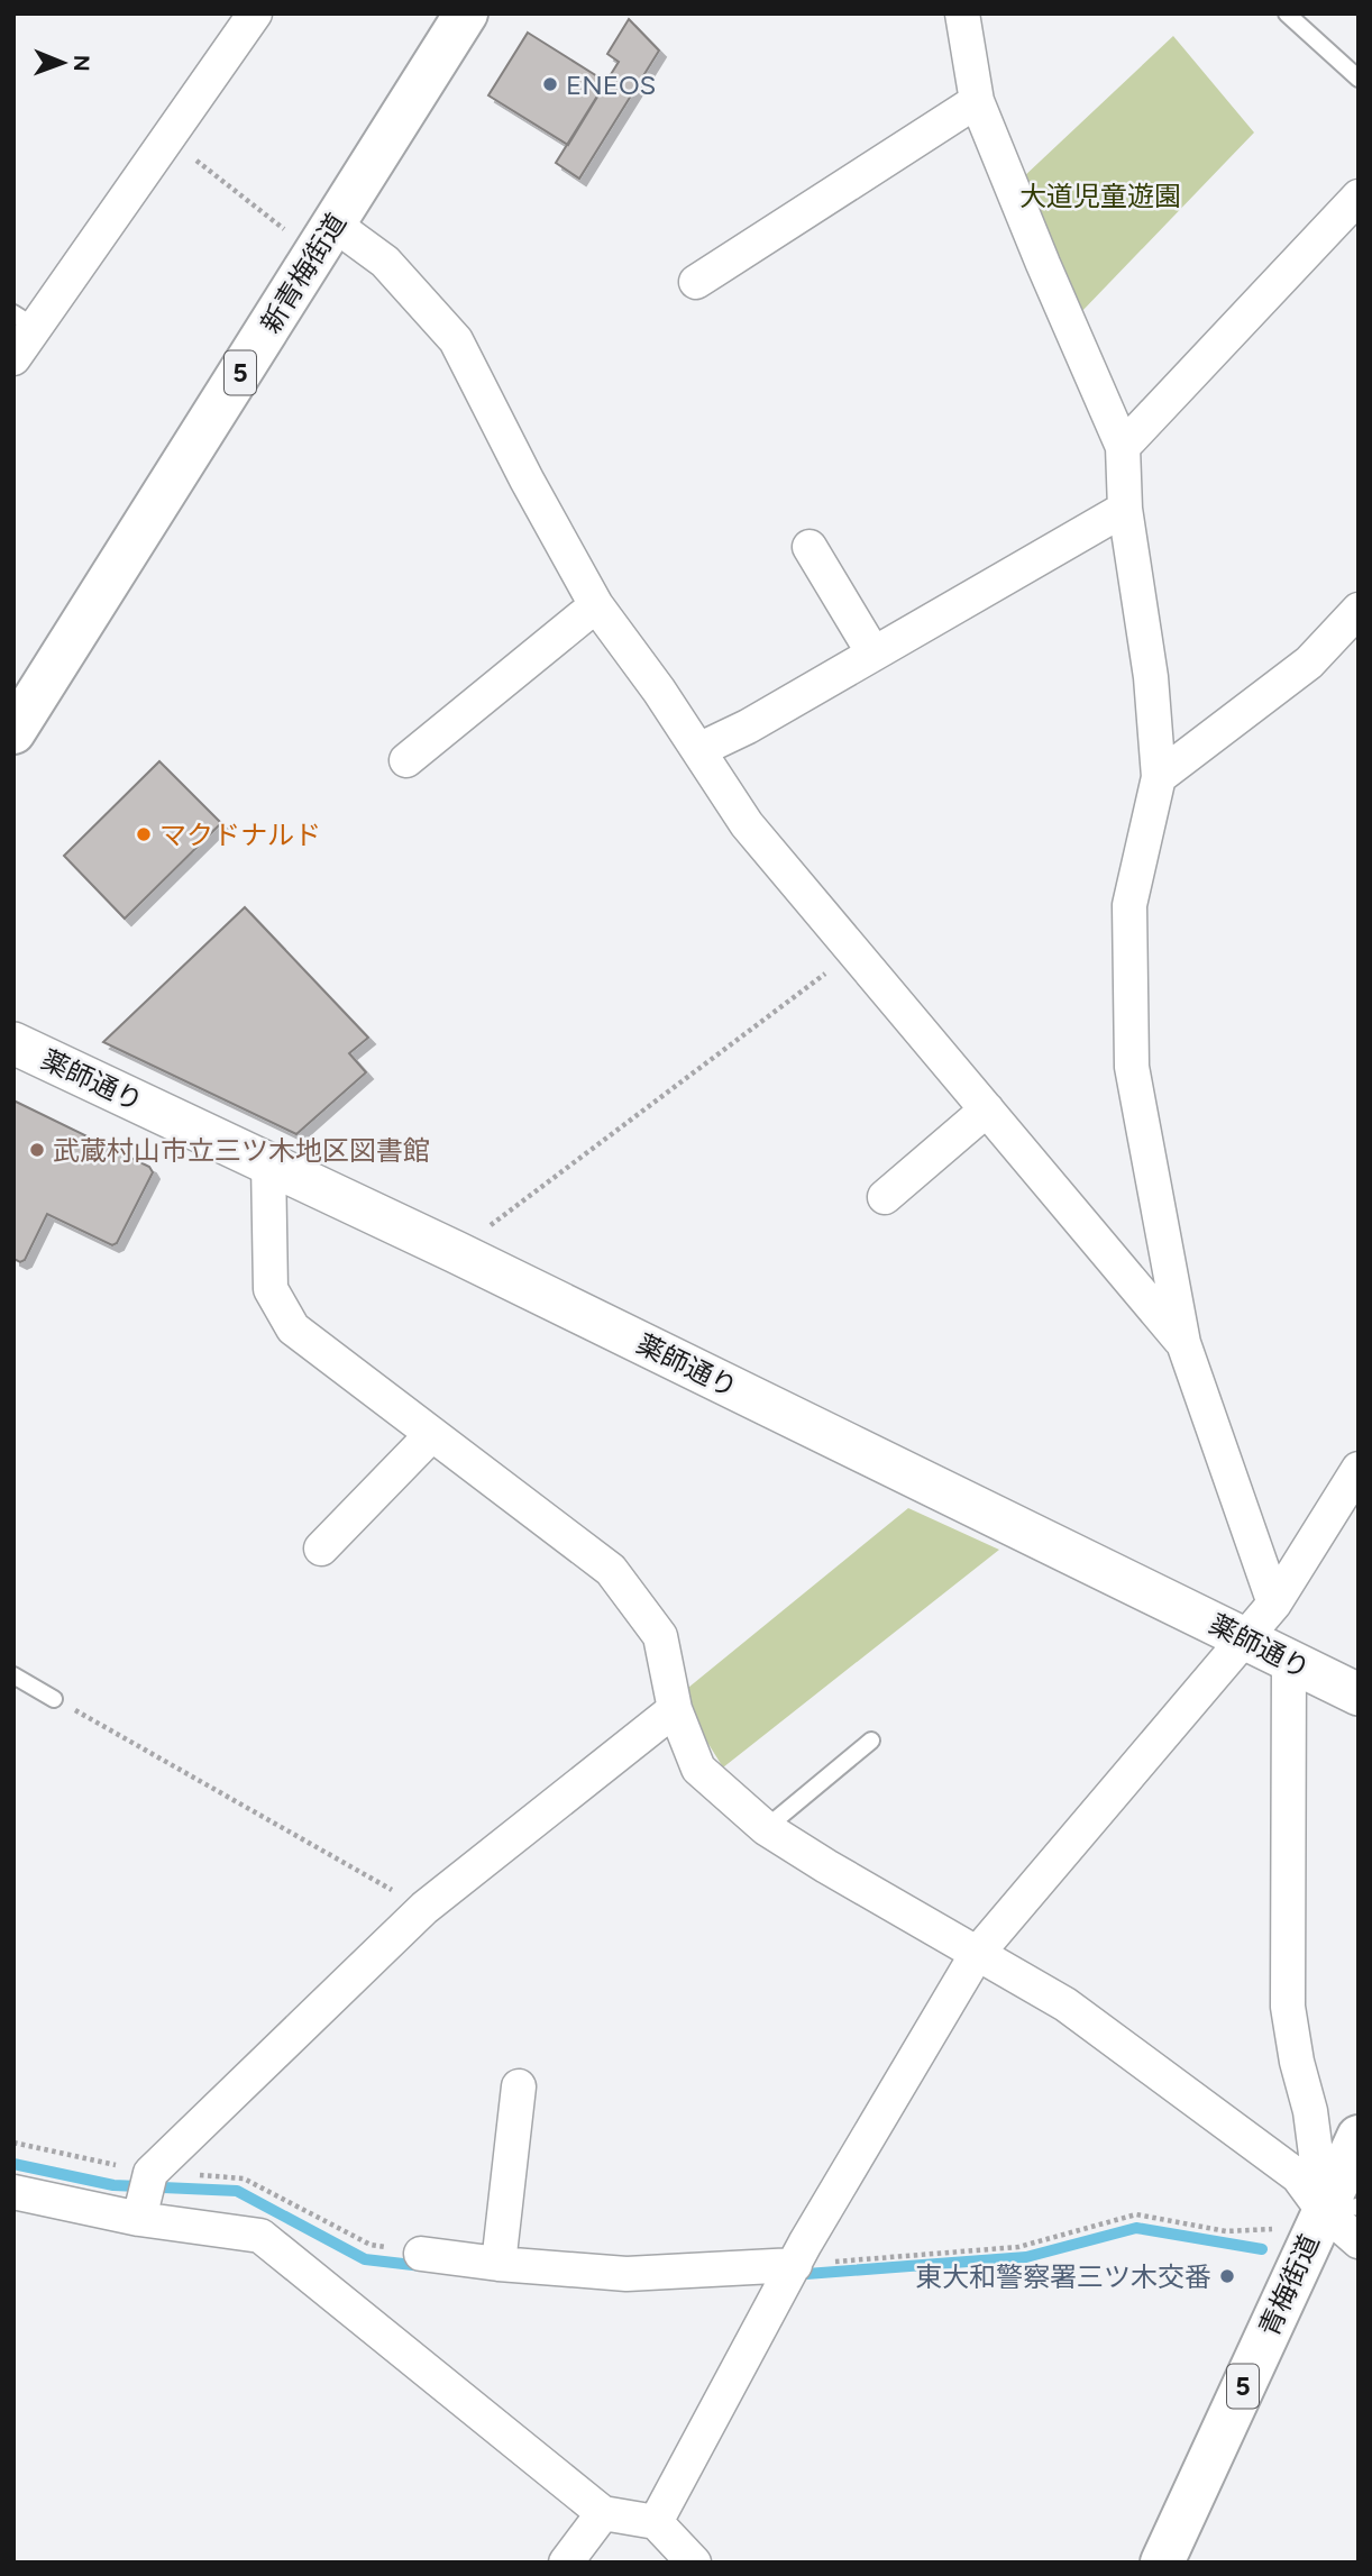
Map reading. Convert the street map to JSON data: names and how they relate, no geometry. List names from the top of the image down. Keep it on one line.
{"streets":{"main road":["新青梅街道","5","青梅街道"],"street":["薬師通り"]},"parks":["大道児童遊園"],"places":["ENEOS","マクドナルド","武蔵村山市立三ツ木地区図書館","東大和警察署三ツ木交番"],"north":"right"}
